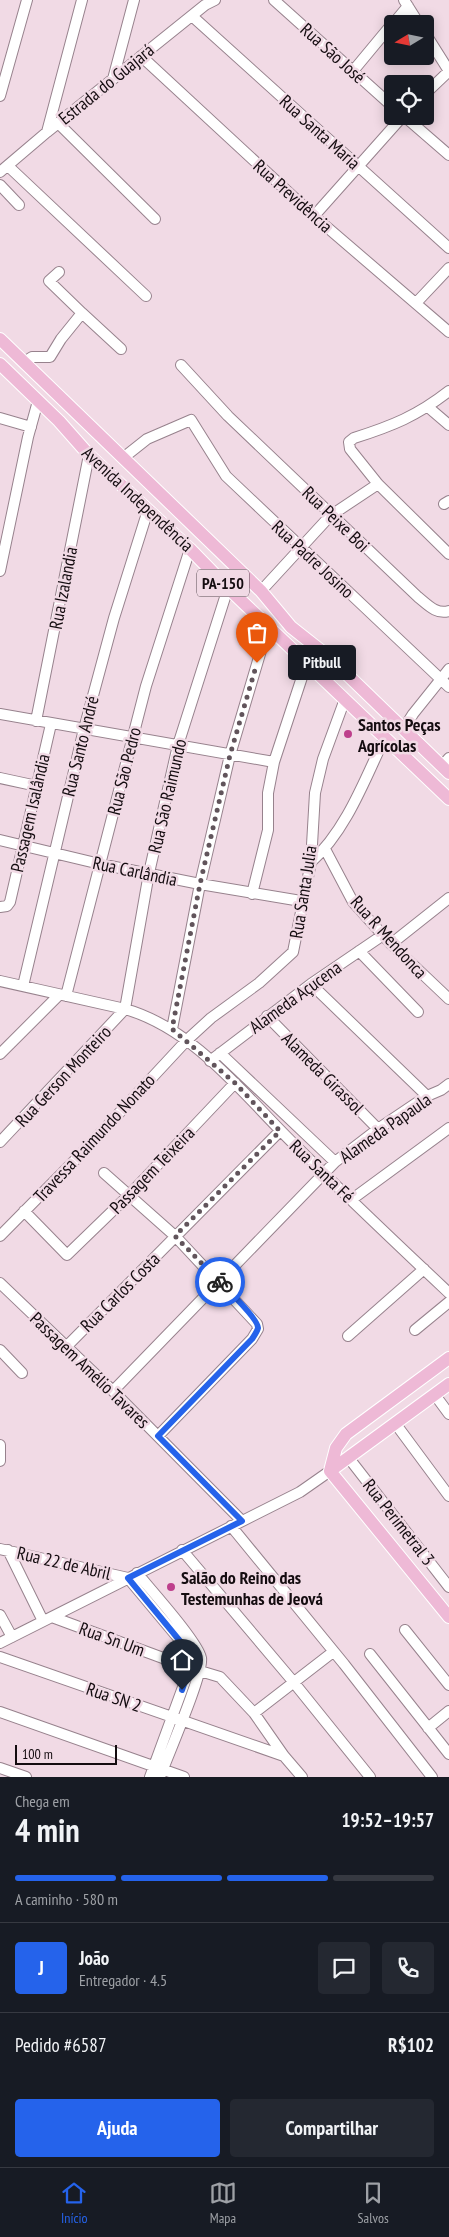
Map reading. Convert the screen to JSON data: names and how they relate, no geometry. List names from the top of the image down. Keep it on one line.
{"streets":{"main road":["Avenida Independência","PA-150"],"street":["Rua São José","Estrada do Guajará","Rua Santa Maria","Rua Previdência","Rua Peixe Boi","Rua Padre Josino","Rua Izalandia","Rua Santo André","Rua São Pedro","Rua São Raimundo","Passagem Isalândia","Rua Carlândia","Rua Santa Julia","Rua R Mendonca","Alameda Açucena","Alameda Girassol","Rua Gerson Monteiro","Alameda Papaula","Travessa Raimundo Nonato","Passagem Teixeira","Rua Santa Fé","Rua Carlos Costa","Passagem Amélio Tavares","Rua Perimetral 3","Rua 22 de Abril","Rua Sn Um","Rua SN 2"]},"crossings":[["Estrada do Guajará","Rua Santa Maria"],["Estrada do Guajará","Rua Previdência"],["Avenida Independência","Rua Padre Josino"],["Avenida Independência","Rua Izalandia"],["Avenida Independência","Rua Santo André"],["Avenida Independência","Rua São Pedro"],["Avenida Independência","Rua São Raimundo"],["Avenida Independência","Rua Santa Julia"],["Rua Santo André","Rua Carlândia"],["Rua Santo André","Rua Santa Fé"],["Rua São Pedro","Rua Carlândia"],["Rua São Pedro","Rua Santa Fé"],["Rua São Raimundo","Rua Carlândia"],["Rua São Raimundo","Rua Gerson Monteiro"],["Rua São Raimundo","Rua Santa Fé"],["Passagem Isalândia","Rua Carlândia"],["Rua Carlândia","Rua Santa Julia"],["Rua Santa Julia","Travessa Raimundo Nonato"],["Rua Santa Julia","Rua Santa Fé"],["Rua R Mendonca","Alameda Açucena"],["Alameda Açucena","Alameda Girassol"],["Alameda Açucena","Rua Santa Fé"],["Alameda Girassol","Alameda Papaula"],["Rua Gerson Monteiro","Rua Santa Fé"],["Alameda Papaula","Rua Santa Fé"],["Alameda Papaula","Passagem Amélio Tavares"],["Travessa Raimundo Nonato","Passagem Teixeira"],["Travessa Raimundo Nonato","Rua Santa Fé"],["Passagem Teixeira","Rua Santa Fé"],["Rua Santa Fé","Rua Carlos Costa"],["Rua Carlos Costa","Passagem Amélio Tavares"],["Rua Sn Um","Rua SN 2"]],"places":["Pitbull","Santos Peças Agrícolas","Salão do Reino das Testemunhas de Jeová"],"scale_bar":"100 m","north":"left","page":{"bubble":"Pitbull","scale":"100 m","heading":["4 min","Chega em","19:52–19:57"],"panel":["João","Entregador · 4.5","Pedido #6587","R$102"],"bar":"A caminho · 580 m","round":"J","buttons":["Ajuda","Compartilhar"],"tabs":["Início","Mapa","Salvos"]}}
